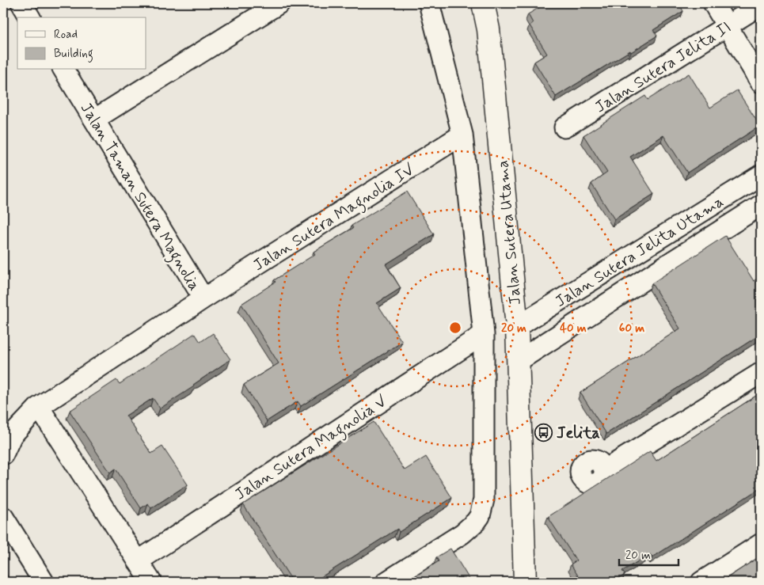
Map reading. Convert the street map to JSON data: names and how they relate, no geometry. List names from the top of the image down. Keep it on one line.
{"streets":{"street":["Jalan Sutera Jelita II","Jalan Taman Sutera Magnolia","Jalan Sutera Magnolia IV","Jalan Sutera Utama","Jalan Sutera Jelita Utama","Jalan Sutera Magnolia V"]},"crossings":[["Jalan Taman Sutera Magnolia","Jalan Sutera Magnolia IV"],["Jalan Sutera Utama","Jalan Sutera Jelita Utama"]],"places":{"bus stop":["Jelita"]},"legend":["Road","Building"],"scale_bar":"20 m","rings":["20 m","40 m","60 m"]}
